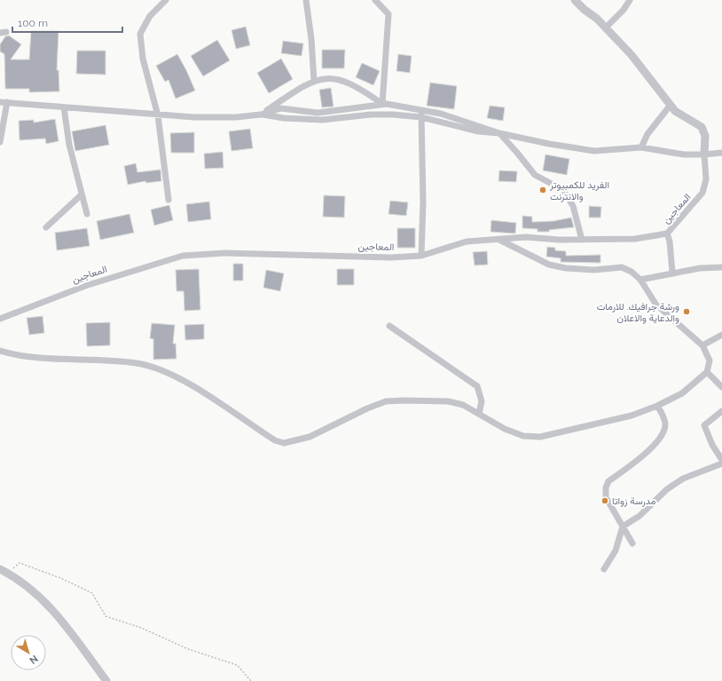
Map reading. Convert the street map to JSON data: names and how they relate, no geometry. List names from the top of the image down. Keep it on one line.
{"streets":{"street":["المعاجين"]},"places":["الفريد للكمبيوتر والانترنت","ورشة جرافيك. للارمات والدعاية والاعلان","مدرسة زواتا"],"scale_bar":"100 m","north":"bottom right"}
